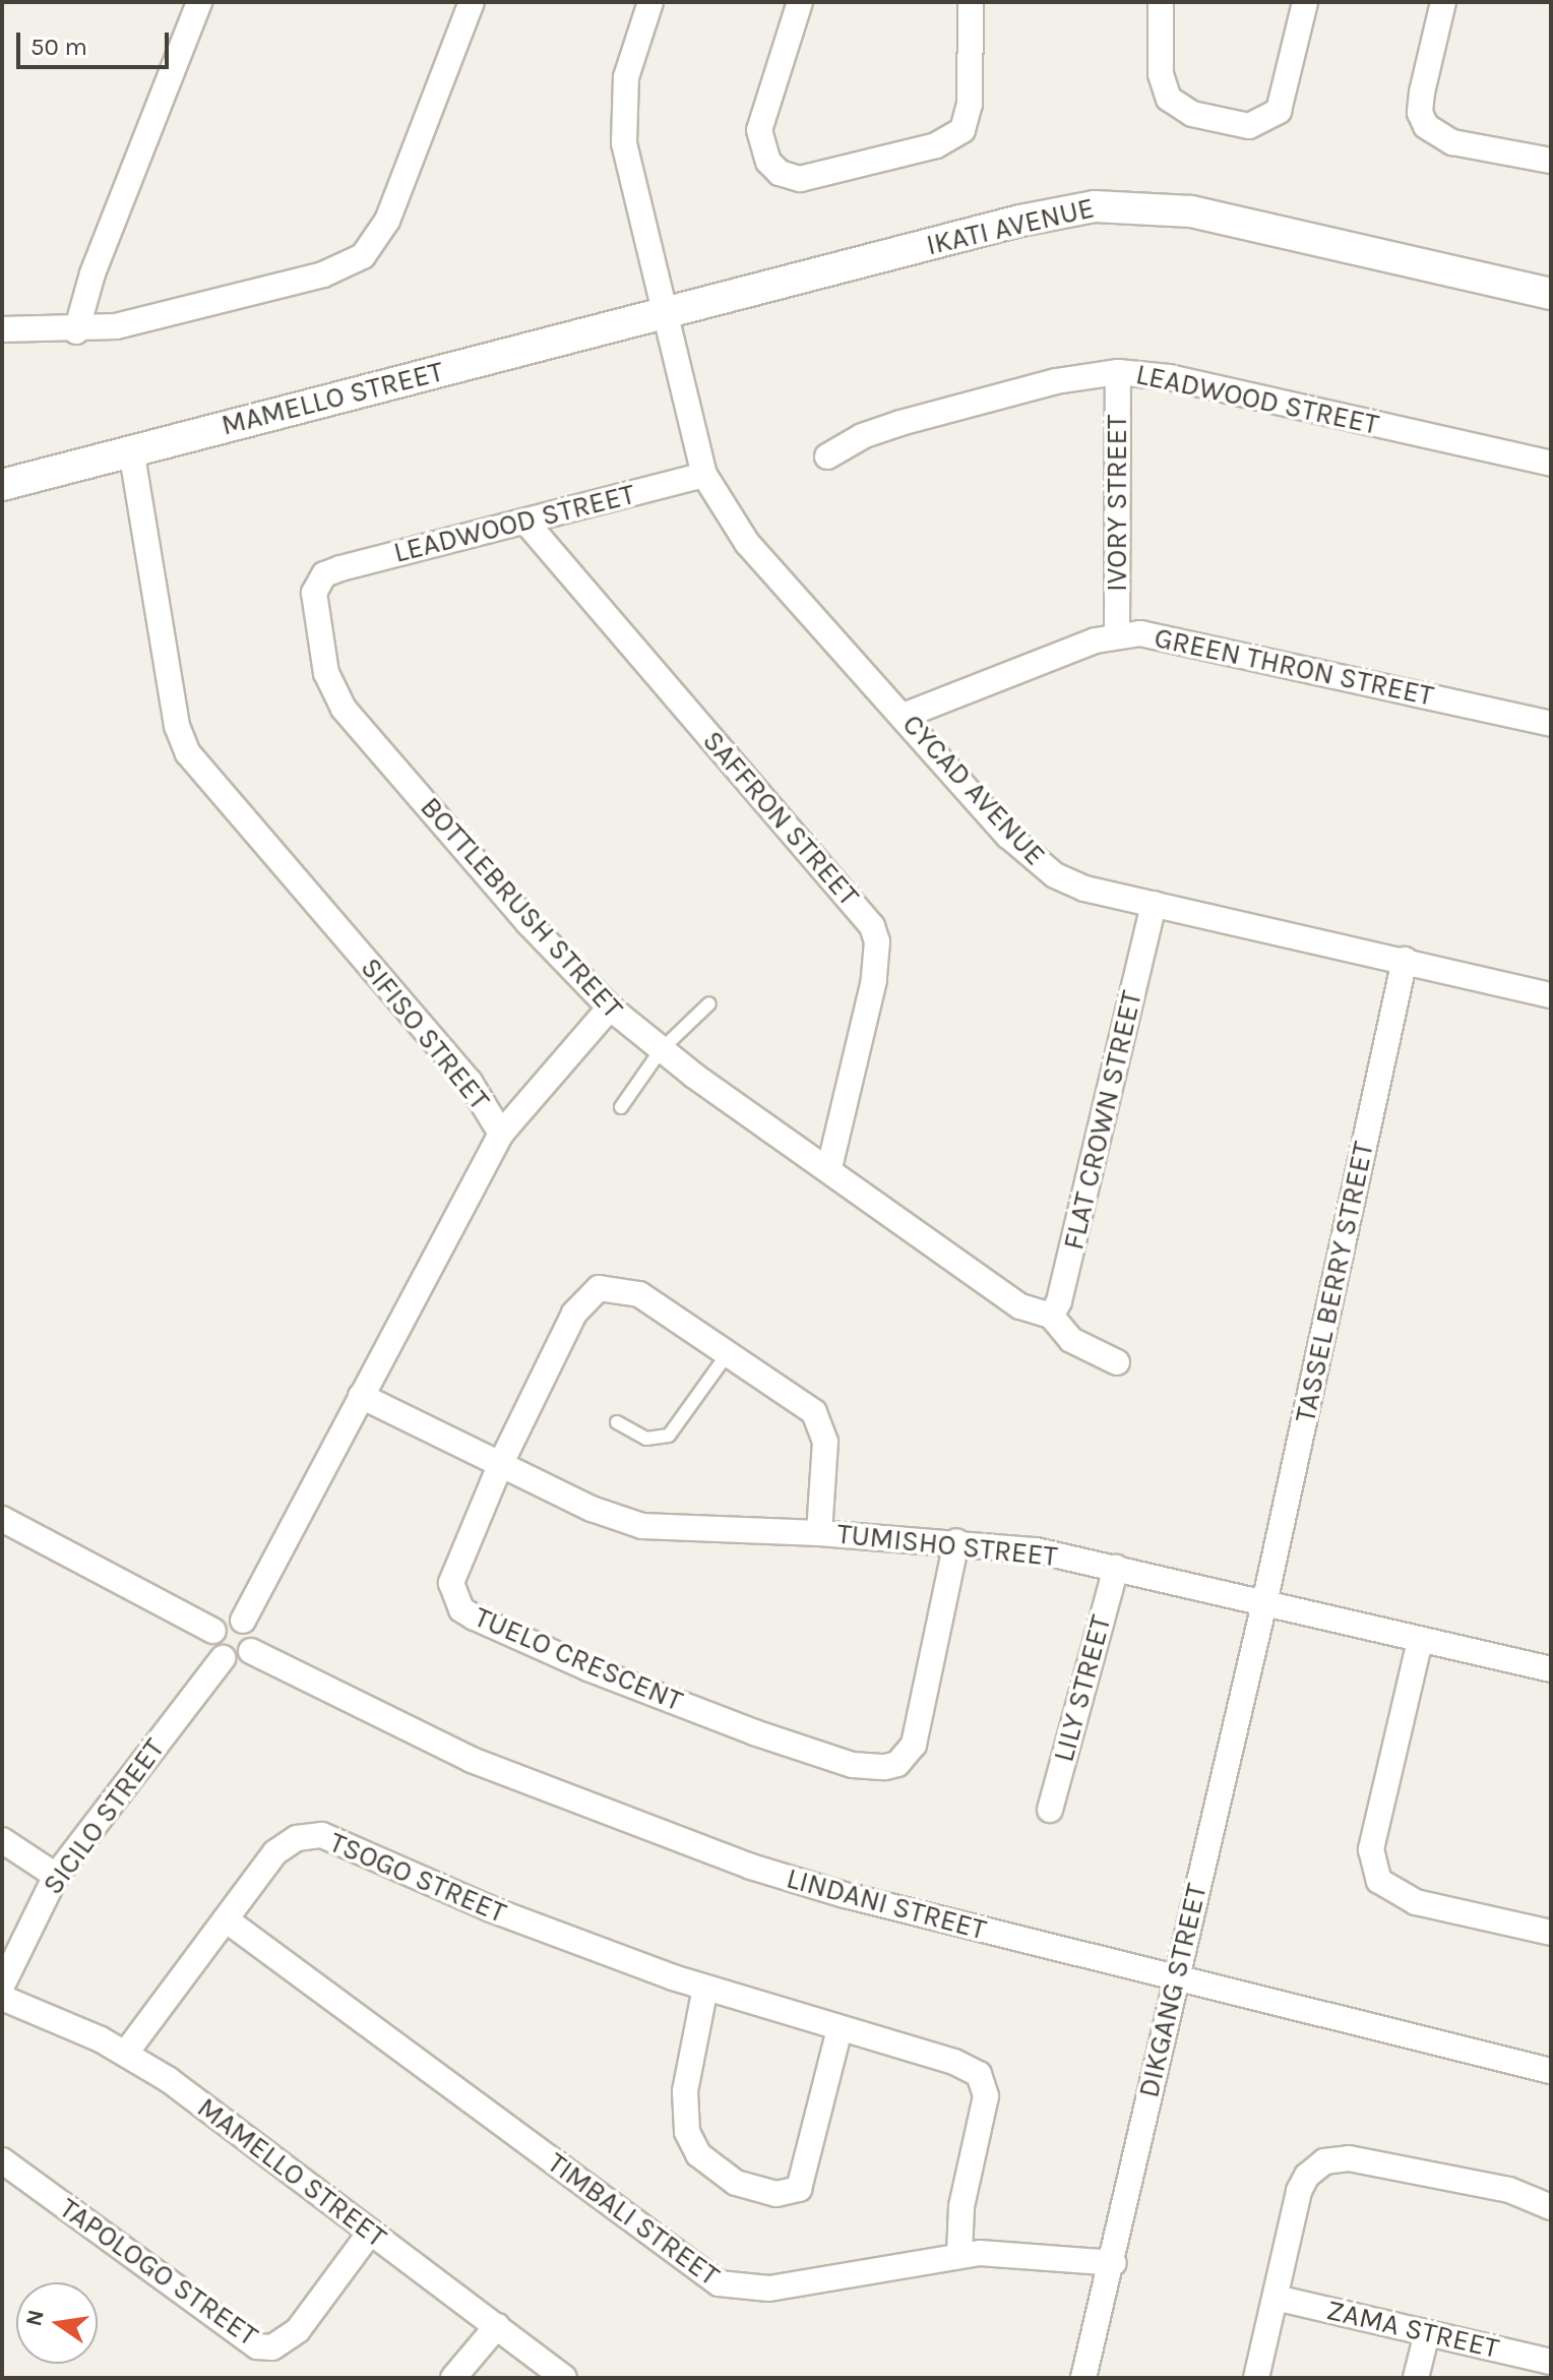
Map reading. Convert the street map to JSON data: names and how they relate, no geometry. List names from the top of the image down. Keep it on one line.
{"streets":{"street":["IKATI AVENUE","MAMELLO STREET","LEADWOOD STREET","IVORY STREET","GREEN THRON STREET","CYCAD AVENUE","SAFFRON STREET","BOTTLEBRUSH STREET","SIFISO STREET","FLAT CROWN STREET","TASSEL BERRY STREET","TUMISHO STREET","TUELO CRESCENT","LILY STREET","SICILO STREET","TSOGO STREET","LINDANI STREET","DIKGANG STREET","TIMBALI STREET","TAPOLOGO STREET","ZAMA STREET"]},"crossings":[["IKATI AVENUE","MAMELLO STREET"],["IKATI AVENUE","CYCAD AVENUE"],["MAMELLO STREET","CYCAD AVENUE"],["MAMELLO STREET","SIFISO STREET"],["MAMELLO STREET","TSOGO STREET"],["MAMELLO STREET","TAPOLOGO STREET"],["LEADWOOD STREET","IVORY STREET"],["LEADWOOD STREET","CYCAD AVENUE"],["LEADWOOD STREET","SAFFRON STREET"],["LEADWOOD STREET","BOTTLEBRUSH STREET"],["IVORY STREET","GREEN THRON STREET"],["GREEN THRON STREET","CYCAD AVENUE"],["CYCAD AVENUE","FLAT CROWN STREET"],["CYCAD AVENUE","TASSEL BERRY STREET"],["SAFFRON STREET","BOTTLEBRUSH STREET"],["BOTTLEBRUSH STREET","FLAT CROWN STREET"],["SIFISO STREET","TUMISHO STREET"],["SIFISO STREET","SICILO STREET"],["SIFISO STREET","LINDANI STREET"],["TASSEL BERRY STREET","TUMISHO STREET"],["TASSEL BERRY STREET","DIKGANG STREET"],["TUMISHO STREET","TUELO CRESCENT"],["TUMISHO STREET","LILY STREET"],["TUMISHO STREET","DIKGANG STREET"],["SICILO STREET","LINDANI STREET"],["TSOGO STREET","TIMBALI STREET"],["LINDANI STREET","DIKGANG STREET"],["DIKGANG STREET","TIMBALI STREET"]],"scale_bar":"50 m","north":"left"}
